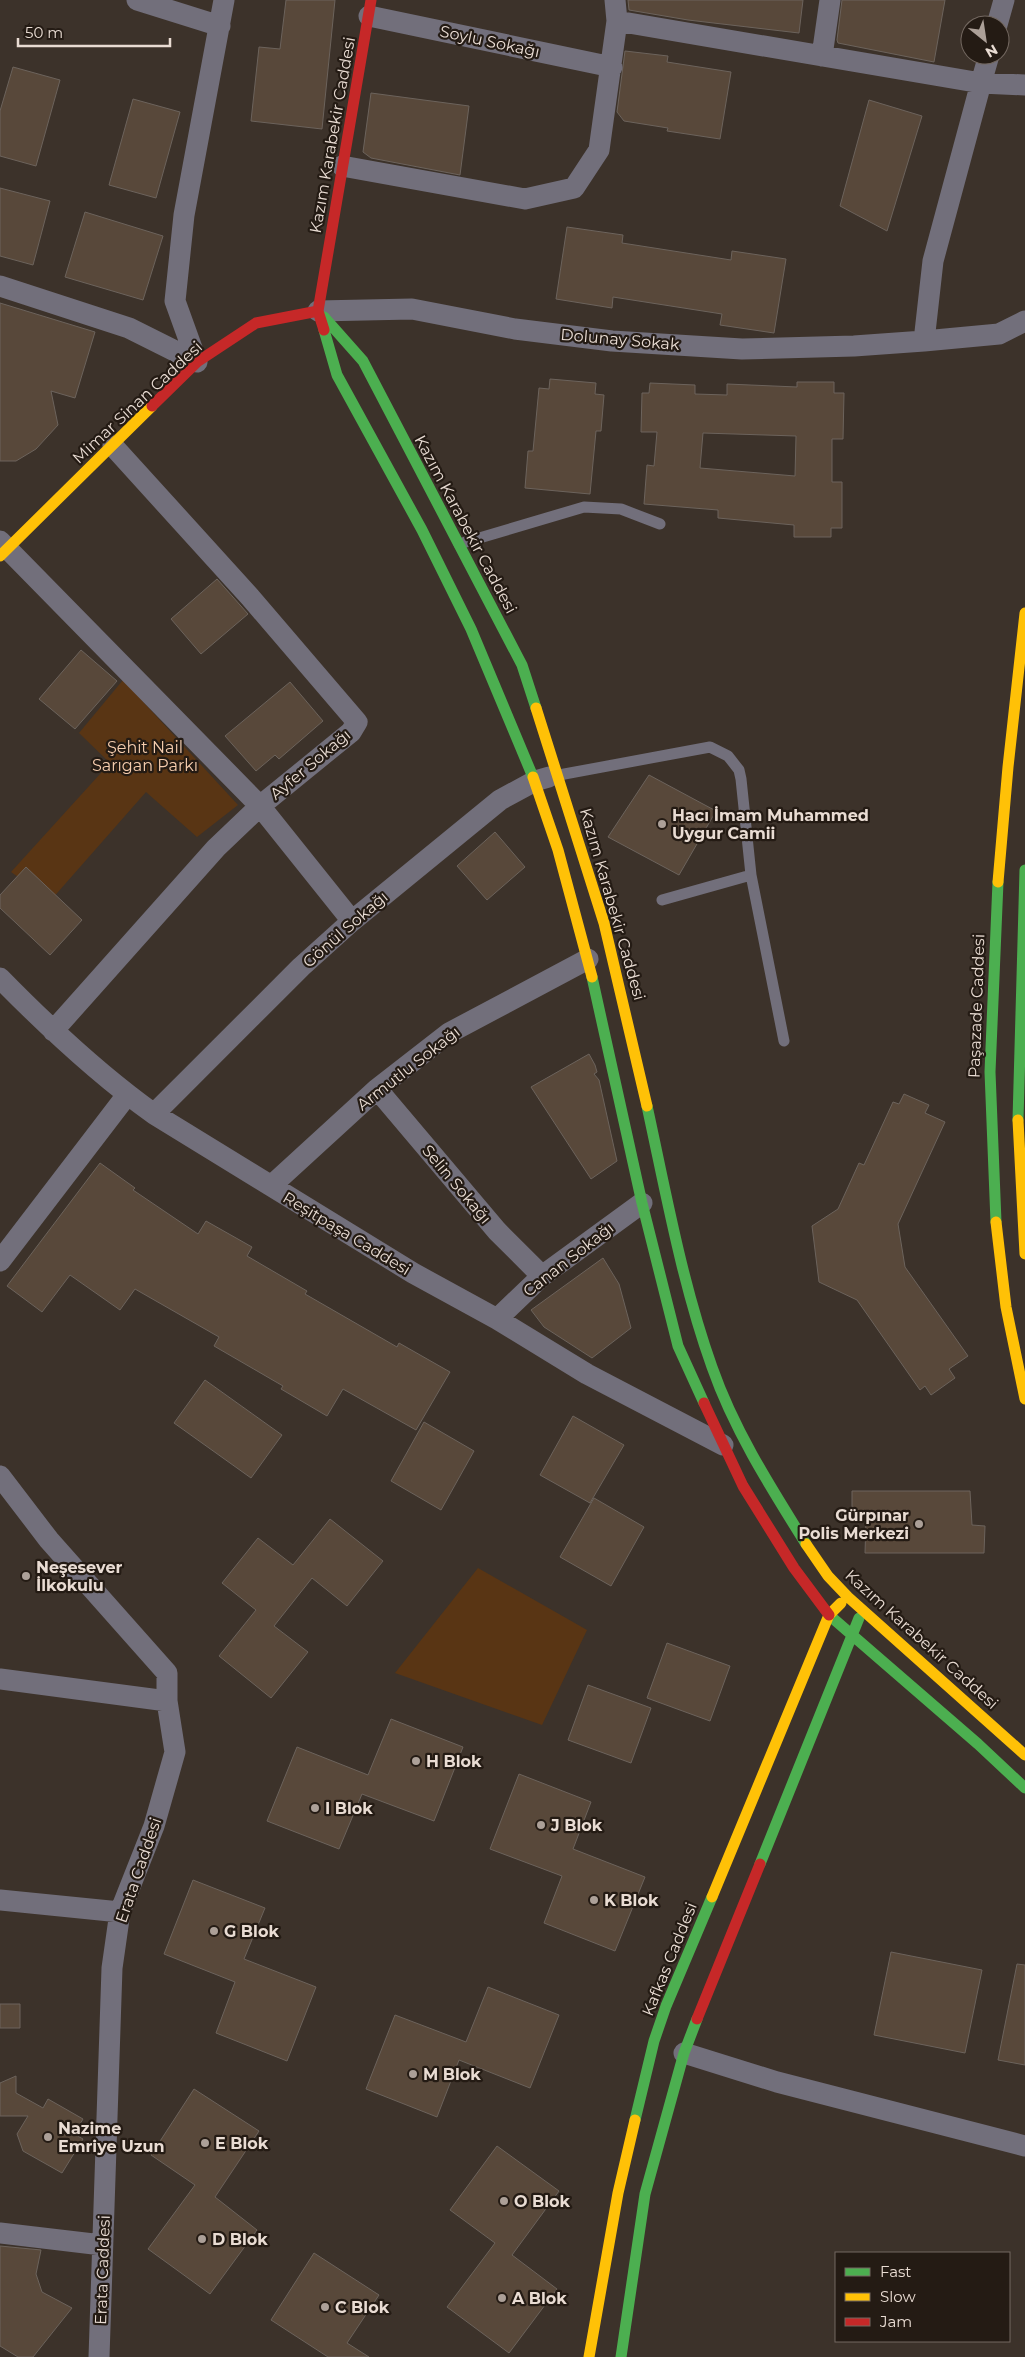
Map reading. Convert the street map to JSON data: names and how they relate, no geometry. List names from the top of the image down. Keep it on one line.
{"streets":{"street":["Soylu Sokağı","Kazım Karabekir Caddesi","Dolunay Sokak","Mimar Sinan Caddesi","Ayfer Sokağı","Gönül Sokağı","Paşazade Caddesi","Armutlu Sokağı","Selin Sokağı","Reşitpaşa Caddesi","Canan Sokağı","Erata Caddesi","Kafkas Caddesi"]},"crossings":[["Soylu Sokağı","Kazım Karabekir Caddesi"],["Kazım Karabekir Caddesi","Dolunay Sokak"],["Kazım Karabekir Caddesi","Mimar Sinan Caddesi"],["Kazım Karabekir Caddesi","Gönül Sokağı"],["Kazım Karabekir Caddesi","Kafkas Caddesi"],["Dolunay Sokak","Mimar Sinan Caddesi"],["Mimar Sinan Caddesi","Ayfer Sokağı"],["Ayfer Sokağı","Reşitpaşa Caddesi"],["Gönül Sokağı","Reşitpaşa Caddesi"],["Armutlu Sokağı","Selin Sokağı"],["Armutlu Sokağı","Reşitpaşa Caddesi"],["Selin Sokağı","Canan Sokağı"],["Reşitpaşa Caddesi","Canan Sokağı"]],"parks":["Şehit Nail Sarıgan Parkı"],"places":["Hacı İmam Muhammed Uygur Camii","Gürpınar Polis Merkezi","Neşesever İlkokulu","H Blok","I Blok","J Blok","K Blok","G Blok","M Blok","Nazime Emriye Uzun","E Blok","O Blok","D Blok","A Blok","C Blok"],"legend":["Fast","Slow","Jam"],"scale_bar":"50 m","north":"bottom right"}
